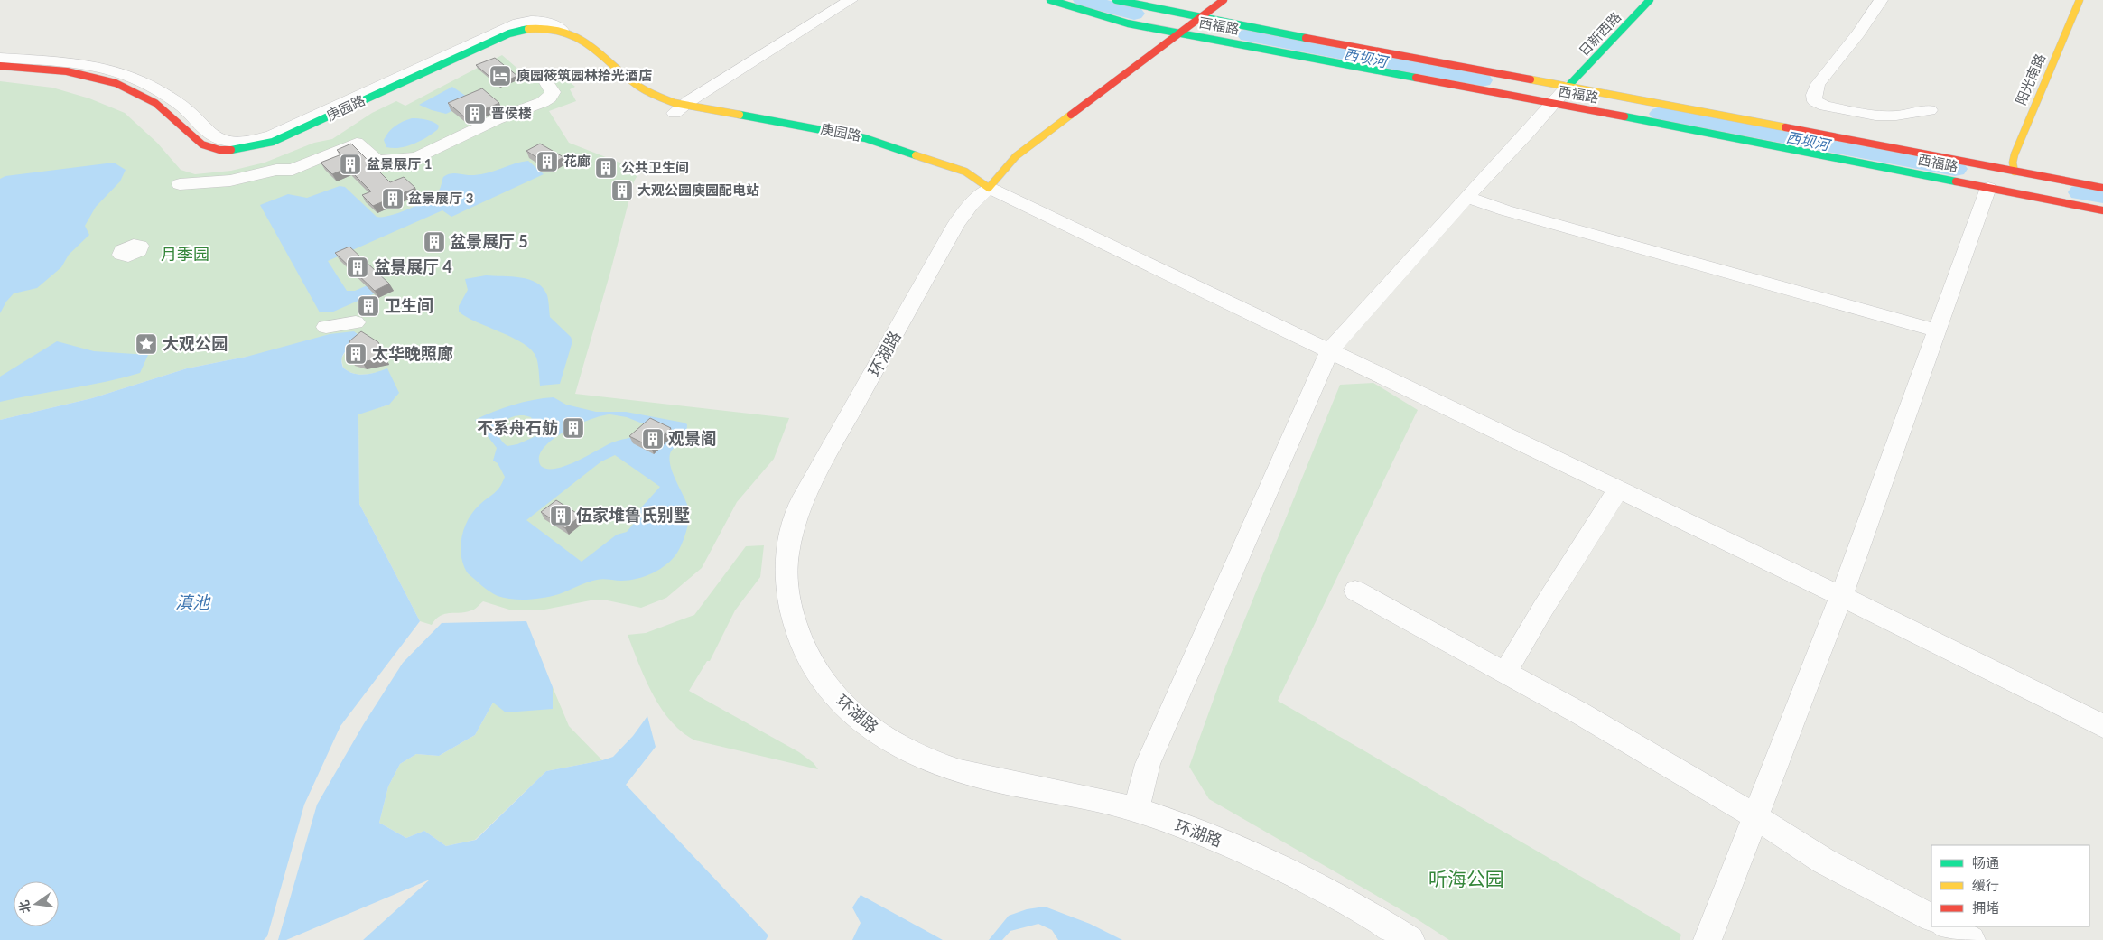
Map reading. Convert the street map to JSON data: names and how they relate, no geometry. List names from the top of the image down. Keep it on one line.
{"streets":{"street":["西福路","日新西路","阳光南路","庚园路","环湖路"]},"crossings":[["西福路","日新西路"],["西福路","阳光南路"],["庚园路","环湖路"]],"water":["西坝河","滇池"],"parks":["月季园","听海公园"],"places":{"hotel":["庾园筱筑园林拾光酒店"],"building":["晋侯楼","花廊","盆景展厅 1","公共卫生间","大观公园庾园配电站","盆景展厅 3","盆景展厅 5","盆景展厅 4","卫生间","太华晚照廊","不系舟石舫","观景阁","伍家堆鲁氏别墅"],"place":["大观公园"]},"legend":["畅通","缓行","拥堵"],"north":"left"}
